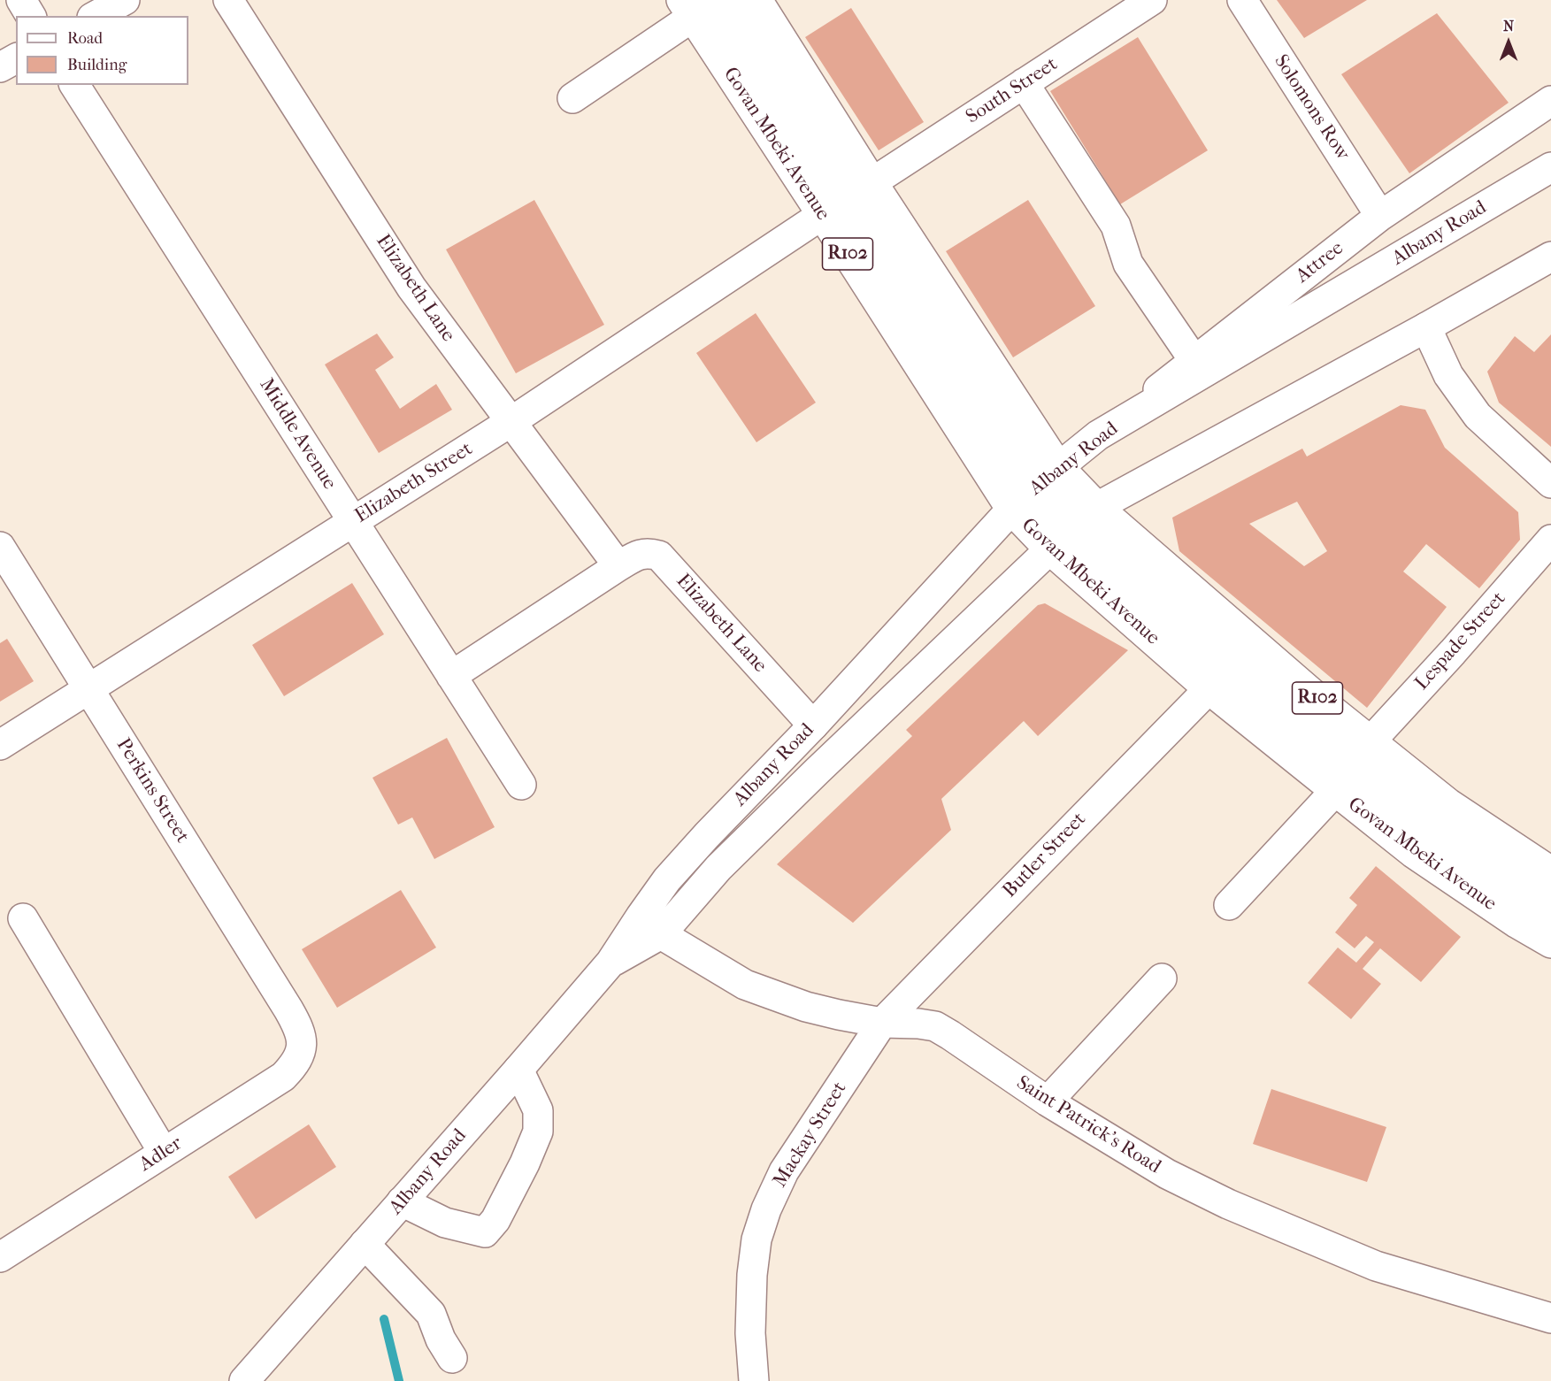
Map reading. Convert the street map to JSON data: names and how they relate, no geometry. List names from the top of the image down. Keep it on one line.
{"streets":{"street":["South Street","Solomons Row","Govan Mbeki Avenue","Albany Road","R102","Attree","Elizabeth Lane","Middle Avenue","Elizabeth Street","Lespade Street","Perkins Street","Butler Street","Saint Patrick's Road","Mackay Street","Adler"]},"crossings":[["South Street","Govan Mbeki Avenue"],["Solomons Row","Attree"],["Govan Mbeki Avenue","Albany Road"],["Govan Mbeki Avenue","Elizabeth Street"],["Govan Mbeki Avenue","Lespade Street"],["Govan Mbeki Avenue","Butler Street"],["Albany Road","Attree"],["Albany Road","Elizabeth Lane"],["Albany Road","Saint Patrick's Road"],["Elizabeth Lane","Middle Avenue"],["Elizabeth Lane","Elizabeth Street"],["Middle Avenue","Elizabeth Street"],["Elizabeth Street","Perkins Street"],["Perkins Street","Adler"],["Butler Street","Saint Patrick's Road"],["Butler Street","Mackay Street"],["Saint Patrick's Road","Mackay Street"]],"legend":["Road","Building"],"north":"top"}
